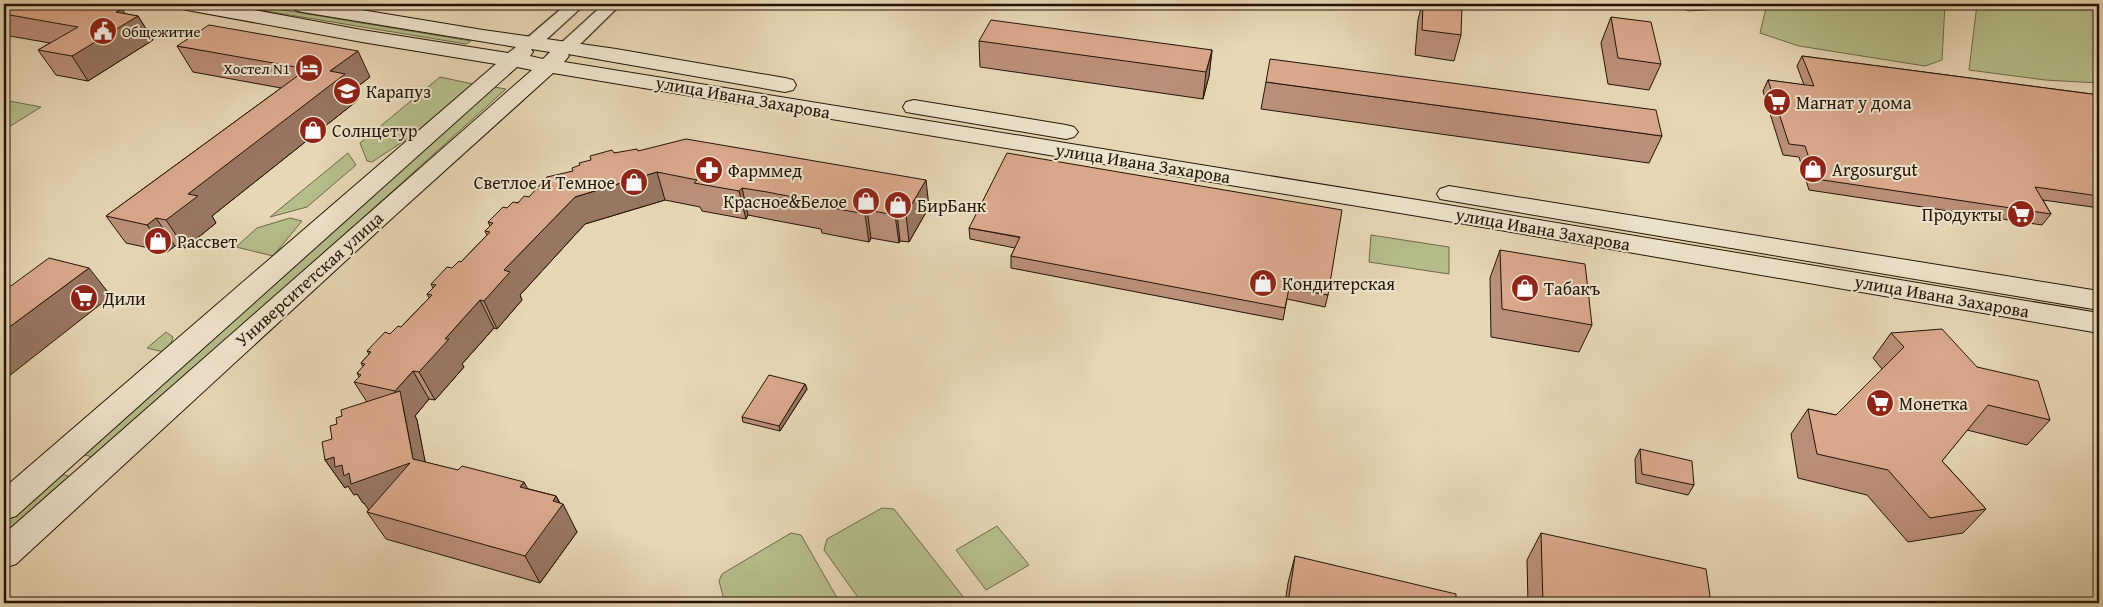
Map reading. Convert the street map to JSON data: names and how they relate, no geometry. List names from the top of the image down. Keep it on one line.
{"streets":{"main road":["улица Ивана Захарова","Университетская улица"]},"crossings":[["улица Ивана Захарова","Университетская улица"]],"places":{"public building":["Общежитие"],"hotel":["Хостел N1"],"school or university":["Карапуз"],"supermarket":["Магнат у дома","Продукты","Дили","Монетка"],"shop":["Солнцетур","Argosurgut","Светлое и Темное","Красное&Белое","БирБанк","Рассвет","Кондитерская","Табакъ"],"pharmacy":["Фарммед"]}}
